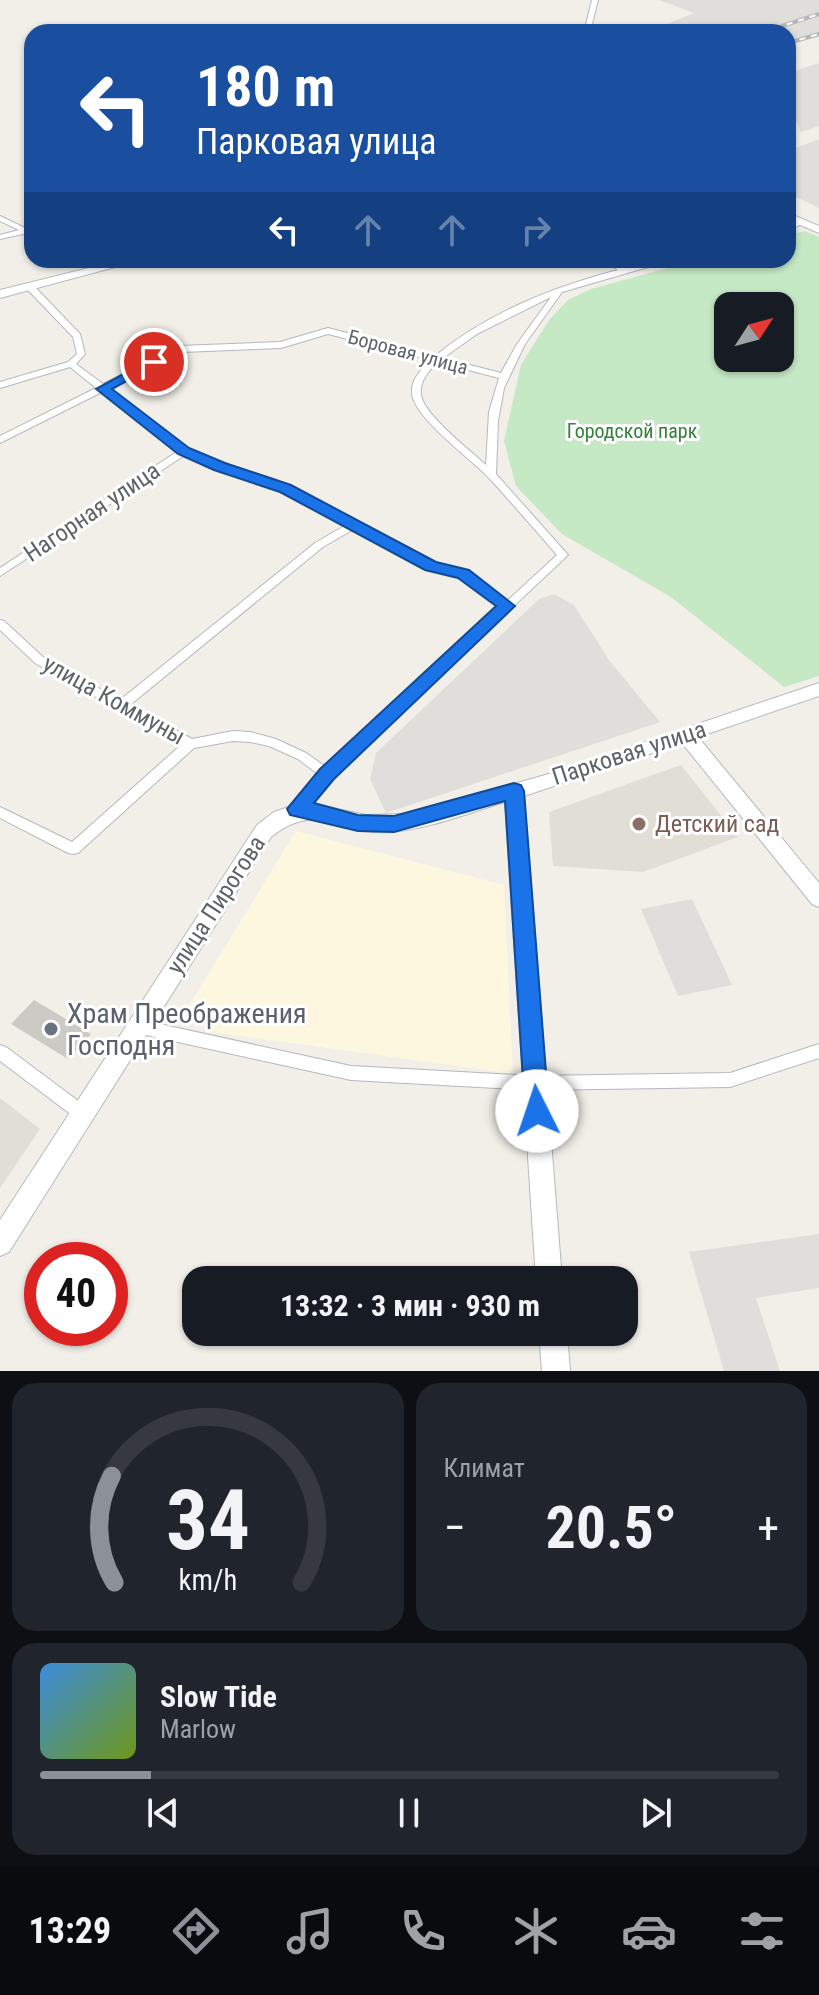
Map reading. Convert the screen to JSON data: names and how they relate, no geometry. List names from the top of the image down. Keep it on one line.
{"streets":{"street":["Боровая улица","Нагорная улица","улица Коммуны","Парковая улица","улица Пирогова"]},"crossings":[["улица Коммуны","улица Пирогова"],["Парковая улица","улица Пирогова"]],"parks":["Городской парк"],"places":["Детский сад","Храм Преображения Господня"],"north":"top right","page":{"turn":["180 m","Парковая улица"],"limit":"40","trip":"13:32 · 3 мин · 930 m","tile":"Климат","heat":["−","20.5°","+"],"song":["Slow Tide","Marlow"],"tabs":"13:29","gauge":["34","km/h"]}}
